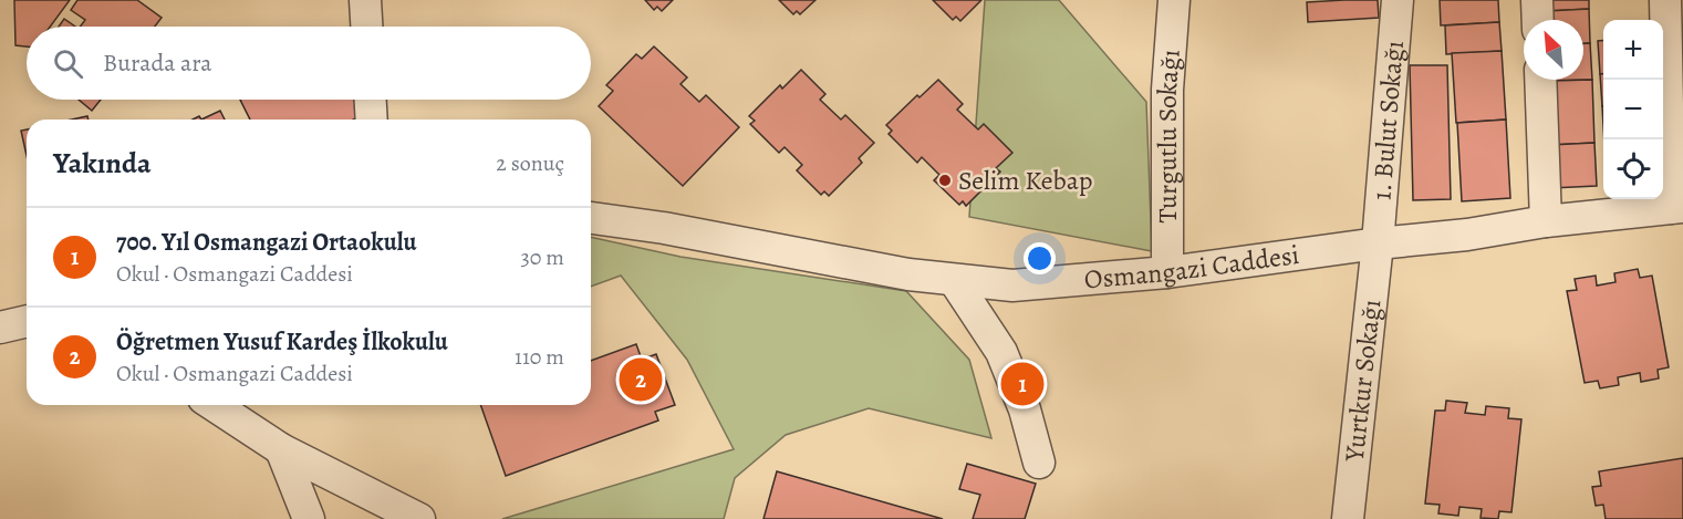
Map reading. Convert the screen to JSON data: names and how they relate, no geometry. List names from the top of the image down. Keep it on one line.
{"streets":{"street":["1. Bulut Sokağı","Turgutlu Sokağı","Osmangazi Caddesi","Yurtkur Sokağı"]},"crossings":[["1. Bulut Sokağı","Osmangazi Caddesi"],["1. Bulut Sokağı","Yurtkur Sokağı"],["Turgutlu Sokağı","Osmangazi Caddesi"],["Osmangazi Caddesi","Yurtkur Sokağı"]],"places":["Selim Kebap"],"north":"top left","page":{"map_buttons":["+","−"],"search":"Burada ara","heading":["Yakında","2 sonuç"],"list":[{"mark":"1","name":"700. Yıl Osmangazi Ortaokulu","note":"Okul · Osmangazi Caddesi","value":"30 m"},{"mark":"2","name":"Öğretmen Yusuf Kardeş İlkokulu","note":"Okul · Osmangazi Caddesi","value":"110 m"}],"pins":["2","1"]}}
